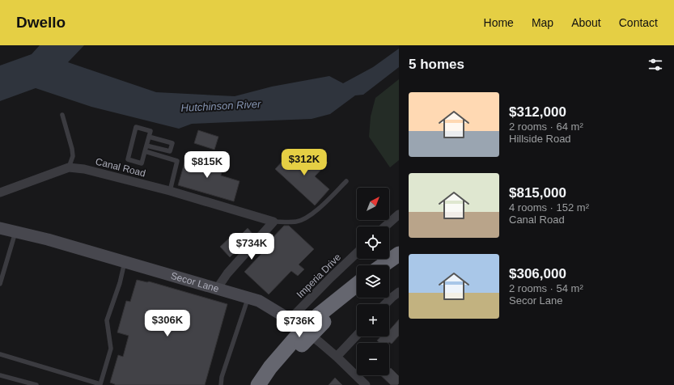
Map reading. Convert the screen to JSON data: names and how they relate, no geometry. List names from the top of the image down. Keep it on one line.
{"streets":{"street":["Canal Road","Imperia Drive","Secor Lane"]},"crossings":[["Imperia Drive","Secor Lane"]],"water":["Hutchinson River"],"north":"top right","page":{"header":"Dwello","nav":["Home","Map","About","Contact"],"heading":"5 homes","list":[{"name":"$312,000","note":"2 rooms · 64 m² · Hillside Road"},{"name":"$815,000","note":"4 rooms · 152 m² · Canal Road"},{"name":"$306,000","note":"2 rooms · 54 m² · Secor Lane"}],"price":["$312K","$815K","$734K","$306K","$736K"],"map_buttons":["+","−"]}}
